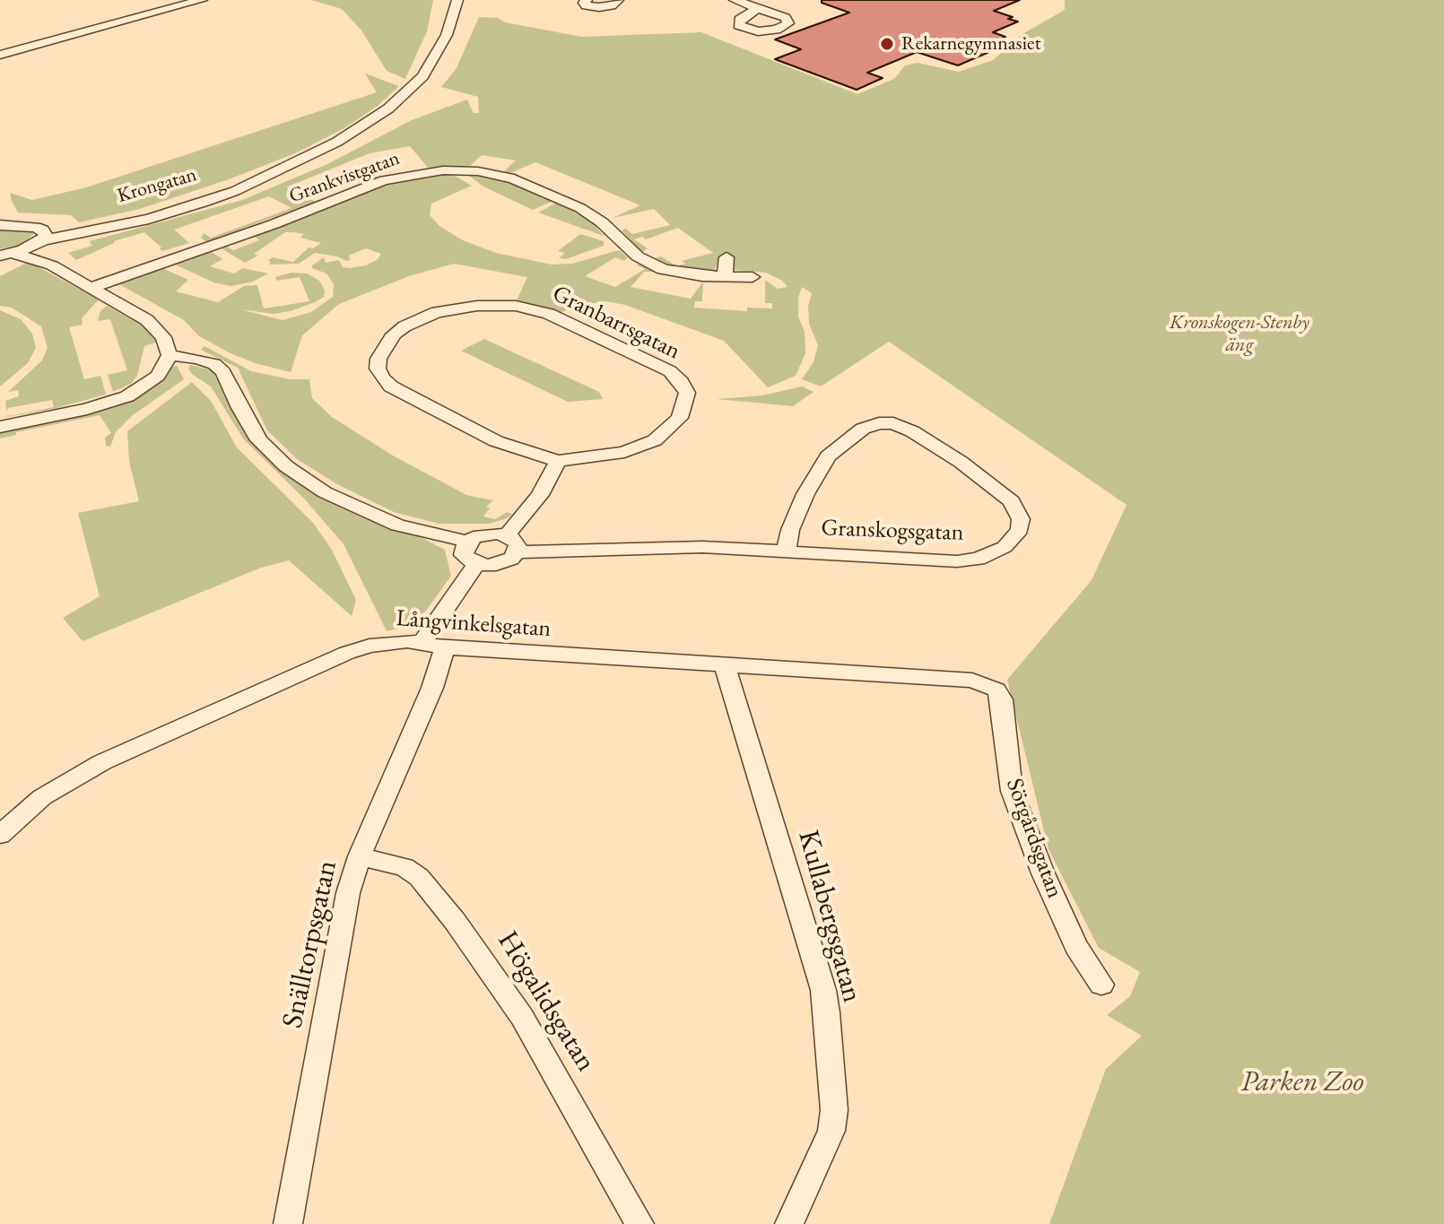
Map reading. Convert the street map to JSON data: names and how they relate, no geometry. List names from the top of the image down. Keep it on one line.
{"streets":{"street":["Grankvistgatan","Krongatan","Granbarrsgatan","Granskogsgatan","Långvinkelsgatan","Sörgårdsgatan","Kullabergsgatan","Snälltorpsgatan","Högalidsgatan"]},"crossings":[["Långvinkelsgatan","Sörgårdsgatan"],["Långvinkelsgatan","Kullabergsgatan"],["Långvinkelsgatan","Snälltorpsgatan"],["Snälltorpsgatan","Högalidsgatan"]],"parks":["Kronskogen-Stenby äng","Parken Zoo"],"places":["Rekarnegymnasiet"]}
